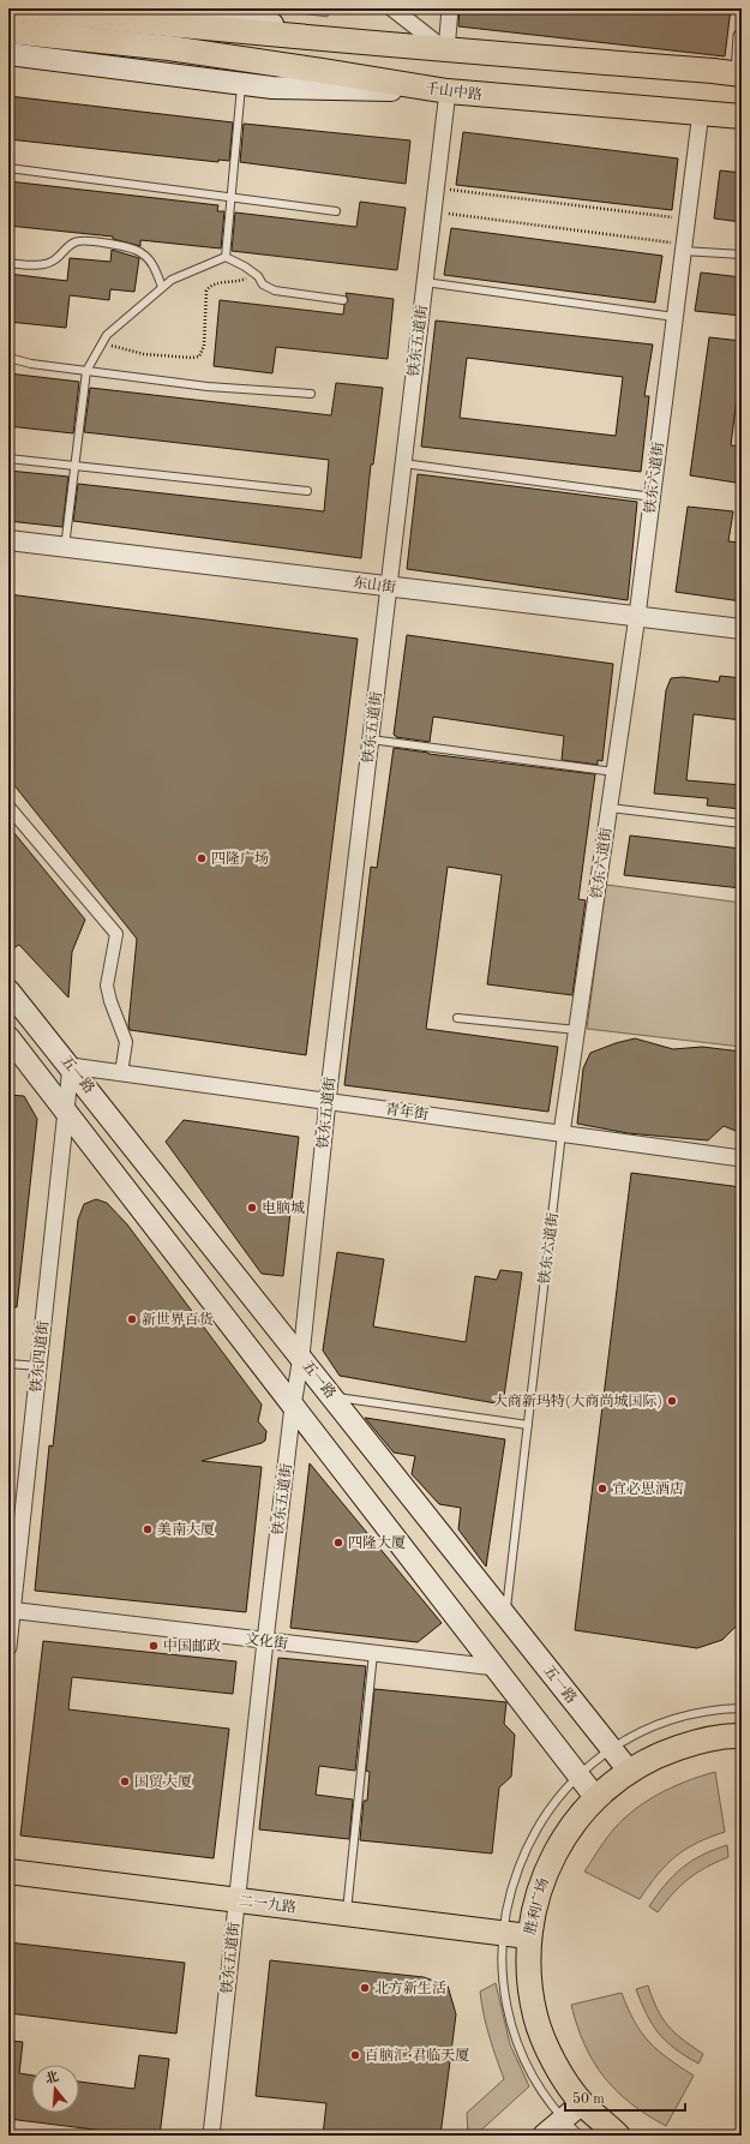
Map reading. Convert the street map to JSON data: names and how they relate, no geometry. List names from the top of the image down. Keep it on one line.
{"streets":{"main road":["千山中路","五一路","二一九路","胜利广场"],"street":["铁东五道街","铁东六道街","东山街","青年街","铁东四道街","文化街"]},"crossings":[["千山中路","铁东五道街"],["千山中路","铁东六道街"],["铁东五道街","东山街"],["铁东五道街","五一路"],["铁东五道街","青年街"],["铁东五道街","文化街"],["铁东五道街","二一九路"],["铁东六道街","东山街"],["铁东六道街","五一路"],["铁东六道街","青年街"],["五一路","青年街"],["五一路","铁东四道街"],["五一路","胜利广场"],["青年街","铁东四道街"],["铁东四道街","文化街"],["二一九路","胜利广场"]],"places":["四隆广场","电脑城","新世界百货","大商新玛特(大商尚城国际)","宜必思酒店","美南大厦","四隆大厦","中国邮政","国贸大厦","北方新生活","百脑汇·君临天厦"],"scale_bar":"50 m","north":"top"}
